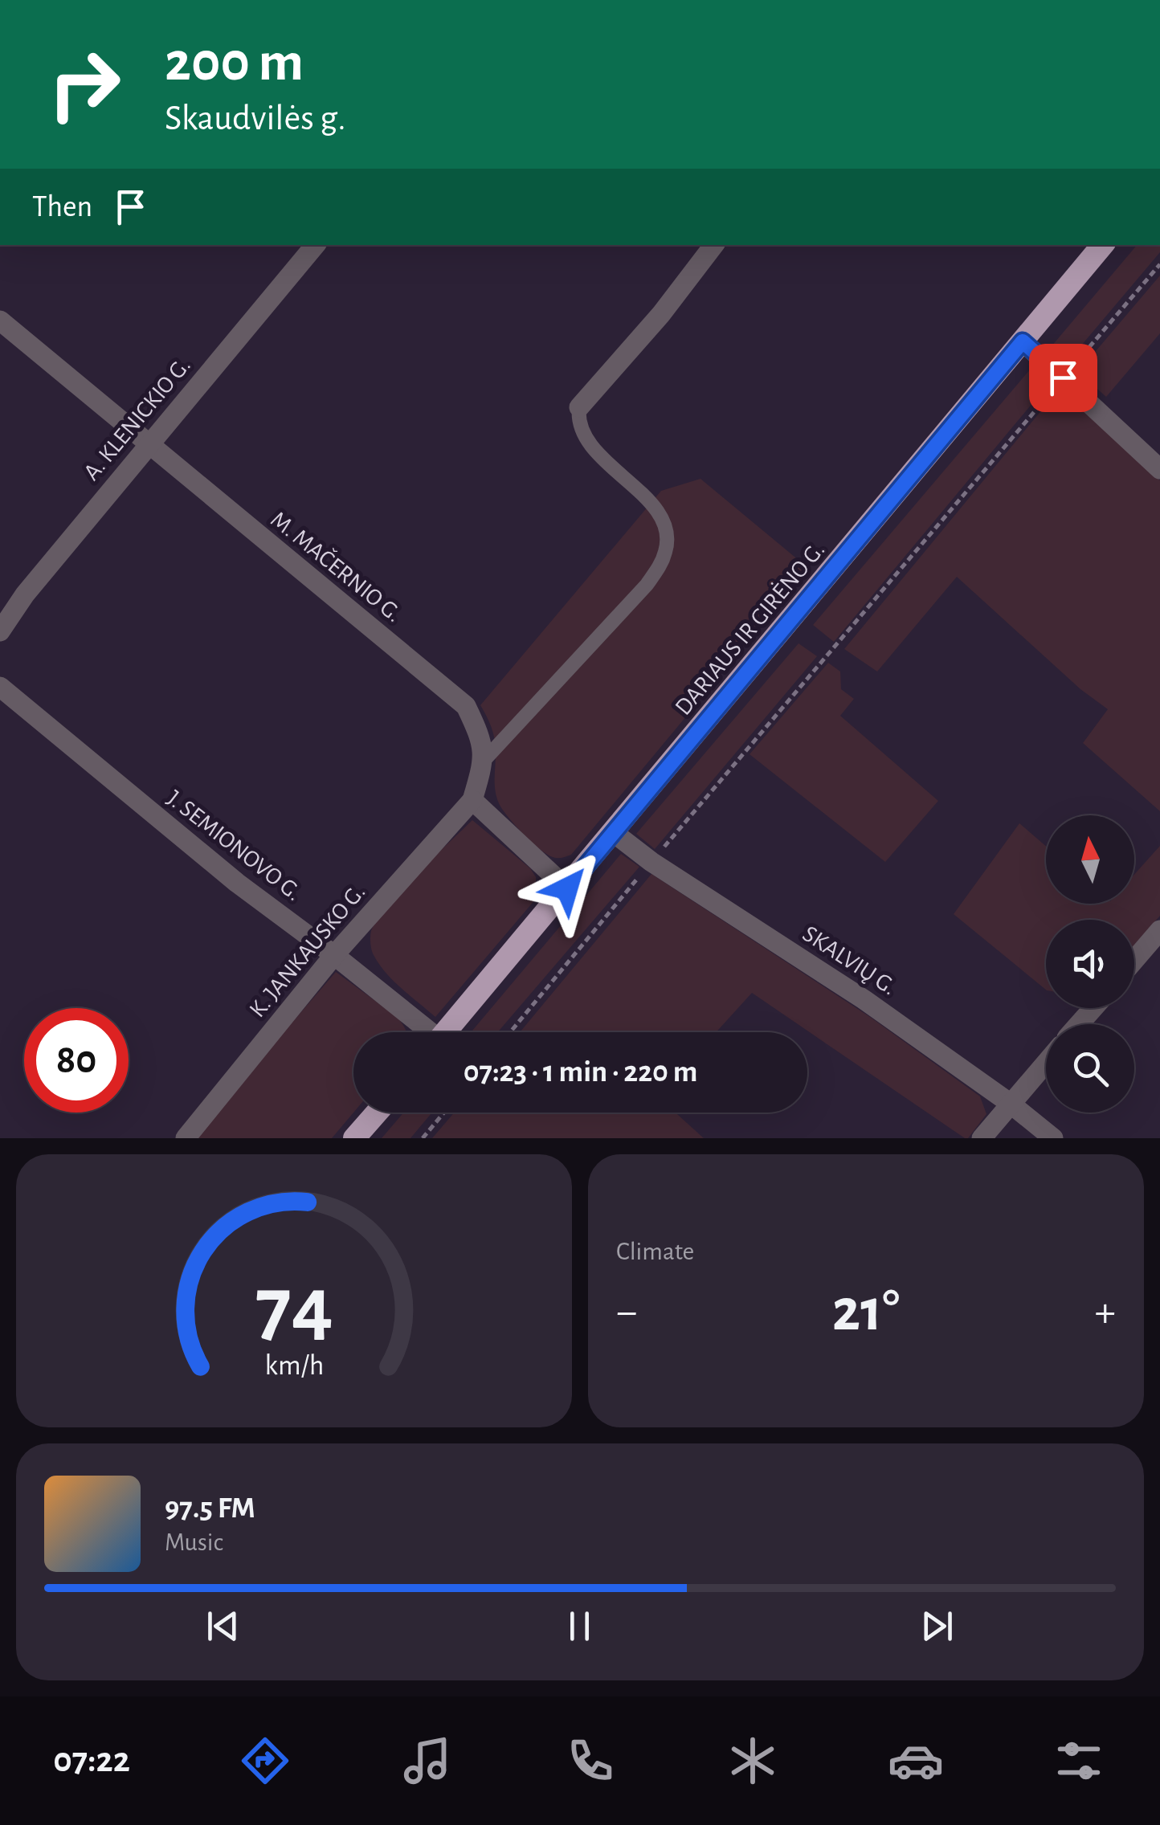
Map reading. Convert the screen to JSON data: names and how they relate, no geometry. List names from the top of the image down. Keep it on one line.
{"streets":{"highway":["DARIAUS IR GIRĖNO G."],"street":["A. KLENICKIO G.","M. MAČERNIO G.","J. SEMIONOVO G.","K. JANKAUSKO G.","SKALVIŲ G."]},"crossings":[["A. KLENICKIO G.","M. MAČERNIO G."],["M. MAČERNIO G.","K. JANKAUSKO G."],["DARIAUS IR GIRĖNO G.","SKALVIŲ G."],["J. SEMIONOVO G.","K. JANKAUSKO G."]],"north":"top","page":{"turn":["200 m","Skaudvilės g."],"then":"Then","limit":"80","trip":"07:23 · 1 min · 220 m","tile":"Climate","heat":["−","21°","+"],"song":["97.5 FM","Music"],"tabs":"07:22","gauge":["74","km/h"]}}
